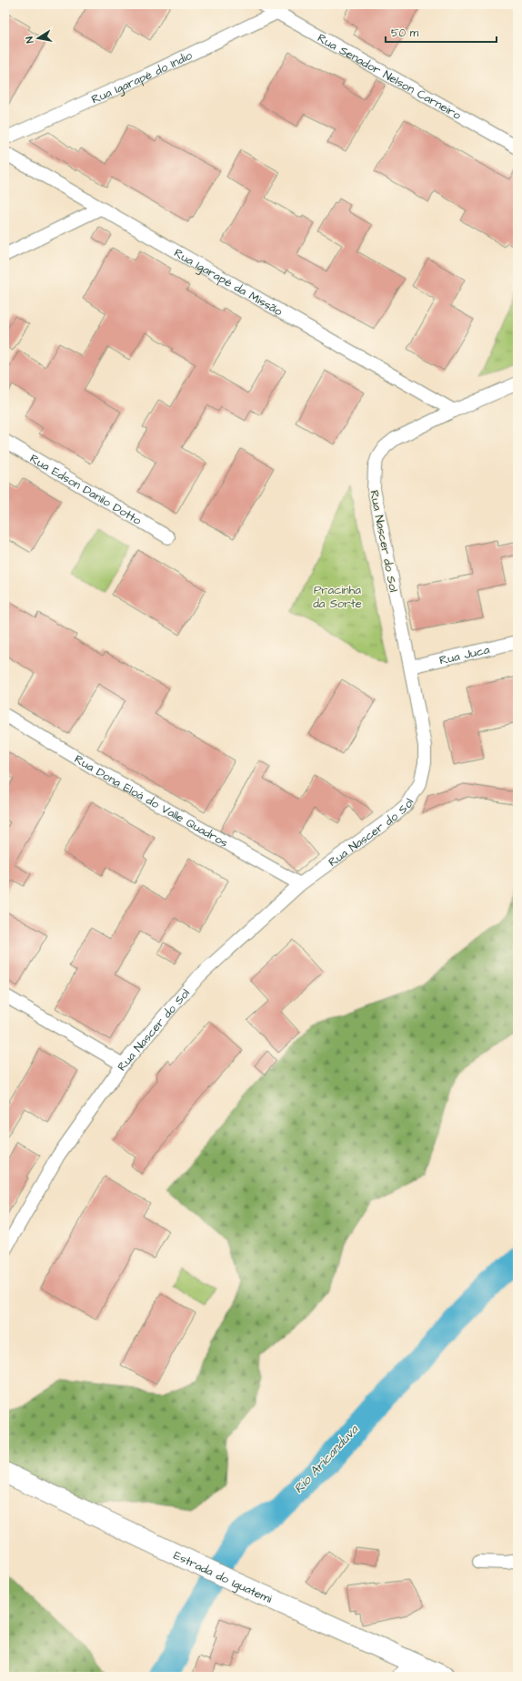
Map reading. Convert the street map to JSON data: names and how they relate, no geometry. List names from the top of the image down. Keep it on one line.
{"streets":{"main road":["Estrada do Iguatemi"],"street":["Rua Senador Nelson Carneiro","Rua Igarapé do Indio","Rua Igarapé da Missão","Rua Edson Danilo Dotto","Rua Nascer do Sol","Rua Juca","Rua Dona Eloá do Valle Quadros"]},"crossings":[["Rua Senador Nelson Carneiro","Rua Igarapé do Indio"],["Rua Igarapé da Missão","Rua Nascer do Sol"],["Rua Nascer do Sol","Rua Juca"],["Rua Nascer do Sol","Rua Dona Eloá do Valle Quadros"]],"water":["Rio Aricanduva"],"parks":["Pracinha da Sorte"],"scale_bar":"50 m","north":"left"}
